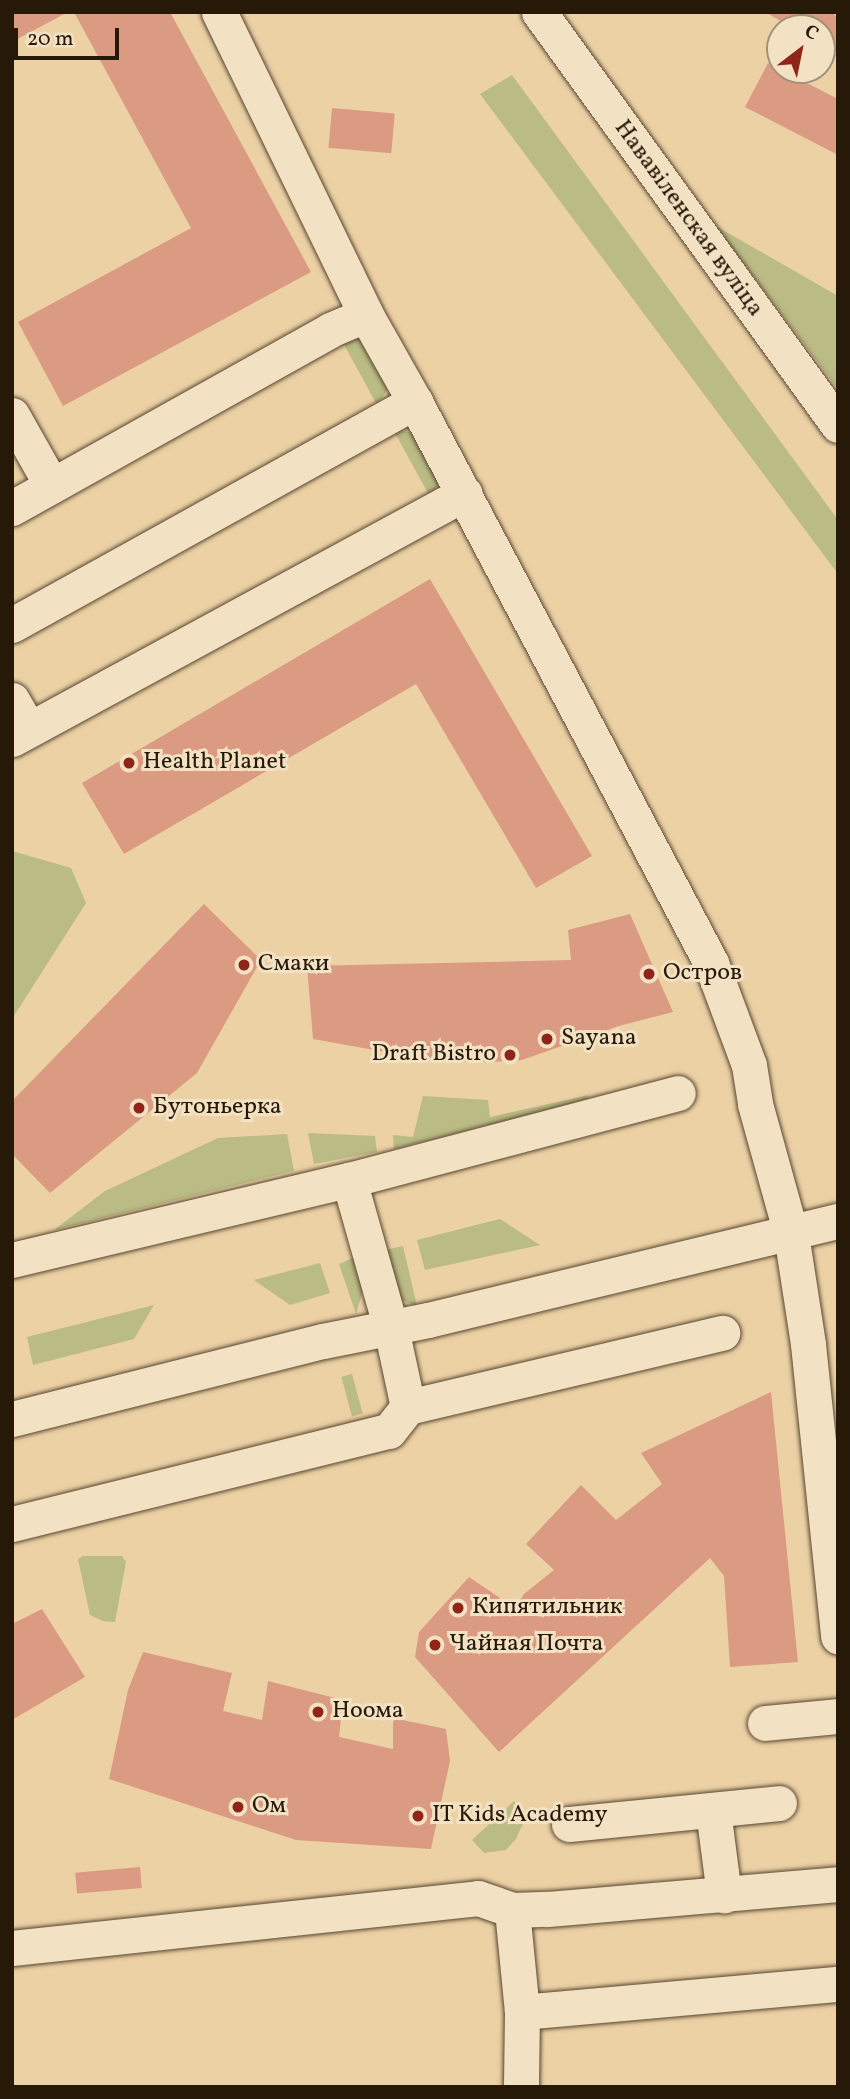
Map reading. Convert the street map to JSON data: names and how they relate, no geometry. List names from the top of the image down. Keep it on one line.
{"streets":{"street":["Нававіленская вуліца"]},"places":["Health Planet","Смаки","Остров","Sayana","Draft Bistro","Бутоньерка","Кипятильник","Чайная Почта","Ноома","Ом","IT Kids Academy"],"scale_bar":"20 m","north":"top right"}
